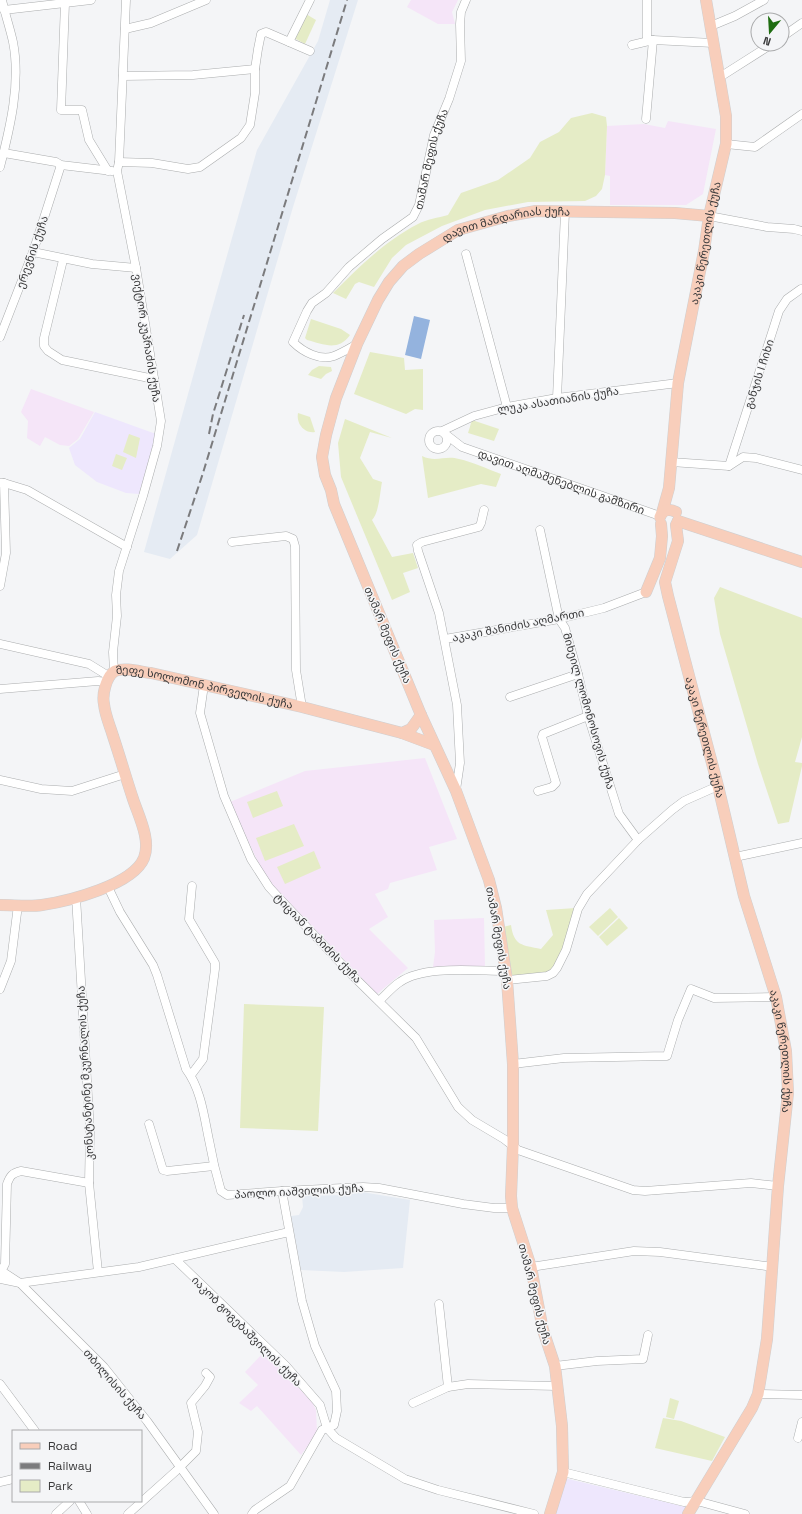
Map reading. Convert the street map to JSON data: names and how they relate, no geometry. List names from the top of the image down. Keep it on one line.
{"streets":{"main road":["თამარ მეფის ქუჩა","დავით მანდარიას ქუჩა","აკაკი წერეთლის ქუჩა","მეფე სოლომონ პირველის ქუჩა"],"street":["ერევნის ქუჩა","ვიქტორ კუპრაძის ქუჩა","განჯის I ჩიხი","ლუკა ასათიანის ქუჩა","დავით აღმაშენებლის გამზირი","აკაკი შანიძის აღმართი","მიხეილ ლომონოსოვის ქუჩა","ტიციან ტაბიძის ქუჩა","კონსტანტინე მკურნალის ქუჩა","პაოლო იაშვილის ქუჩა","იაკობ გოგებაშვილის ქუჩა","თბილისის ქუჩა"]},"crossings":[["თამარ მეფის ქუჩა","დავით მანდარიას ქუჩა"],["თამარ მეფის ქუჩა","აკაკი შანიძის აღმართი"],["თამარ მეფის ქუჩა","მეფე სოლომონ პირველის ქუჩა"],["თამარ მეფის ქუჩა","ტიციან ტაბიძის ქუჩა"],["თამარ მეფის ქუჩა","პაოლო იაშვილის ქუჩა"],["დავით მანდარიას ქუჩა","აკაკი წერეთლის ქუჩა"],["აკაკი წერეთლის ქუჩა","ლუკა ასათიანის ქუჩა"],["აკაკი წერეთლის ქუჩა","დავით აღმაშენებლის გამზირი"],["აკაკი წერეთლის ქუჩა","აკაკი შანიძის აღმართი"],["აკაკი წერეთლის ქუჩა","ტიციან ტაბიძის ქუჩა"],["ვიქტორ კუპრაძის ქუჩა","მეფე სოლომონ პირველის ქუჩა"],["ლუკა ასათიანის ქუჩა","დავით აღმაშენებლის გამზირი"],["აკაკი შანიძის აღმართი","მიხეილ ლომონოსოვის ქუჩა"],["მეფე სოლომონ პირველის ქუჩა","ტიციან ტაბიძის ქუჩა"],["მეფე სოლომონ პირველის ქუჩა","კონსტანტინე მკურნალის ქუჩა"],["მეფე სოლომონ პირველის ქუჩა","პაოლო იაშვილის ქუჩა"]],"legend":["Road","Railway","Park"],"north":"bottom"}
